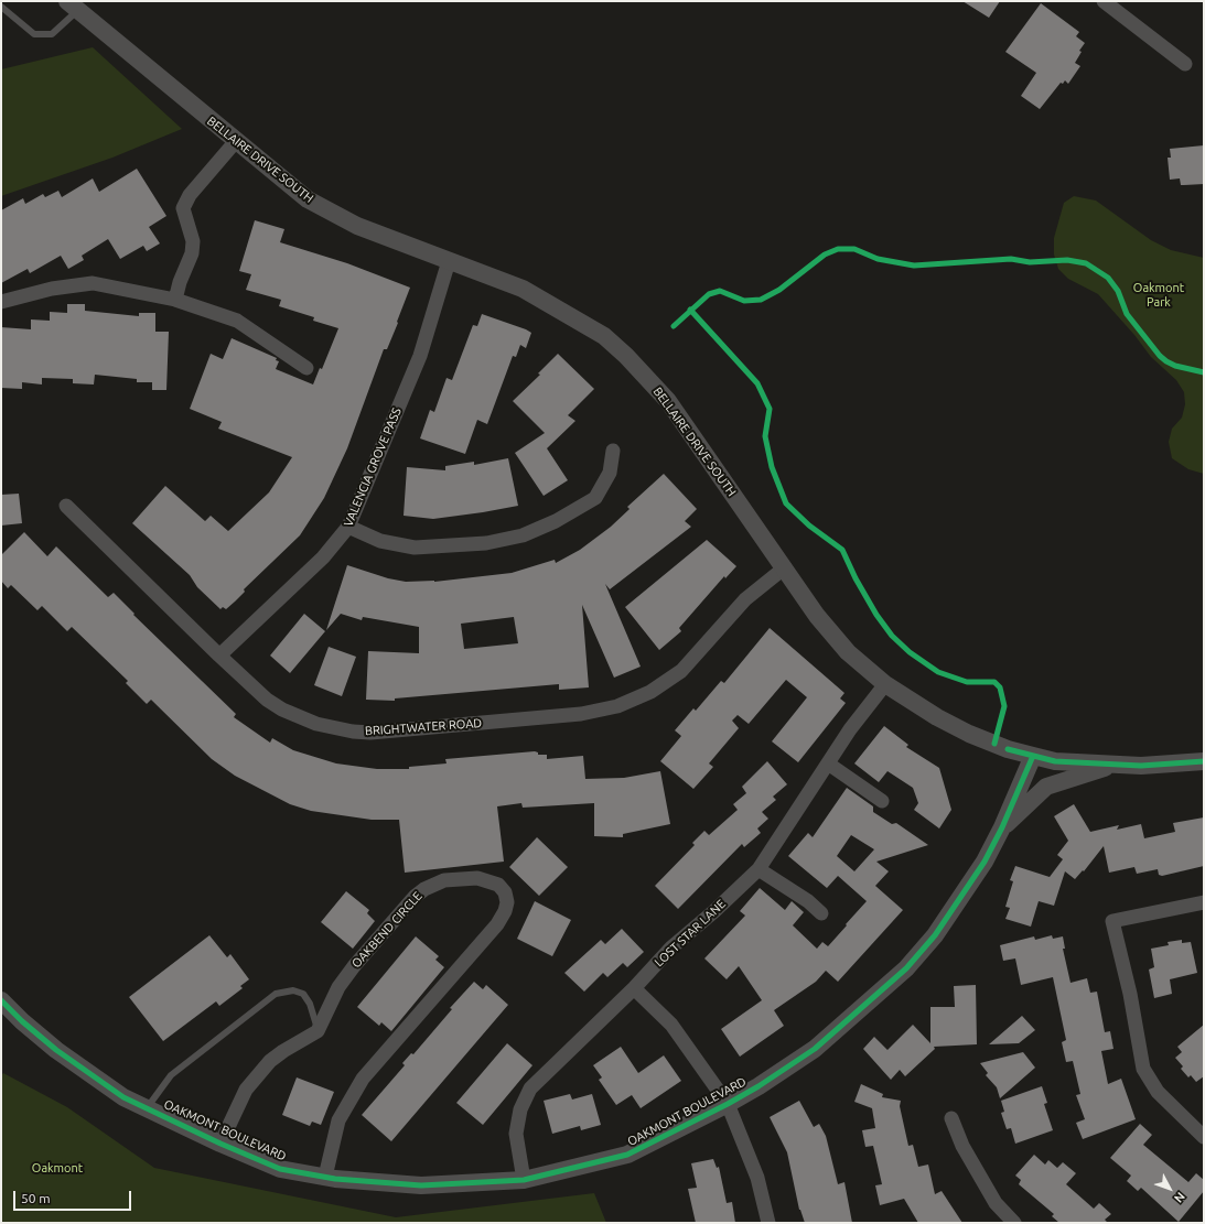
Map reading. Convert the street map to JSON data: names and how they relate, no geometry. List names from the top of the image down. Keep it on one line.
{"streets":{"street":["BELLAIRE DRIVE SOUTH","VALENCIA GROVE PASS","BRIGHTWATER ROAD","OAKBEND CIRCLE","LOST STAR LANE","OAKMONT BOULEVARD"]},"crossings":[["BELLAIRE DRIVE SOUTH","VALENCIA GROVE PASS"],["BELLAIRE DRIVE SOUTH","BRIGHTWATER ROAD"],["BELLAIRE DRIVE SOUTH","LOST STAR LANE"],["BELLAIRE DRIVE SOUTH","OAKMONT BOULEVARD"],["VALENCIA GROVE PASS","BRIGHTWATER ROAD"],["OAKBEND CIRCLE","OAKMONT BOULEVARD"],["LOST STAR LANE","OAKMONT BOULEVARD"]],"parks":["Oakmont Park","Oakmont"],"scale_bar":"50 m","north":"bottom right"}
